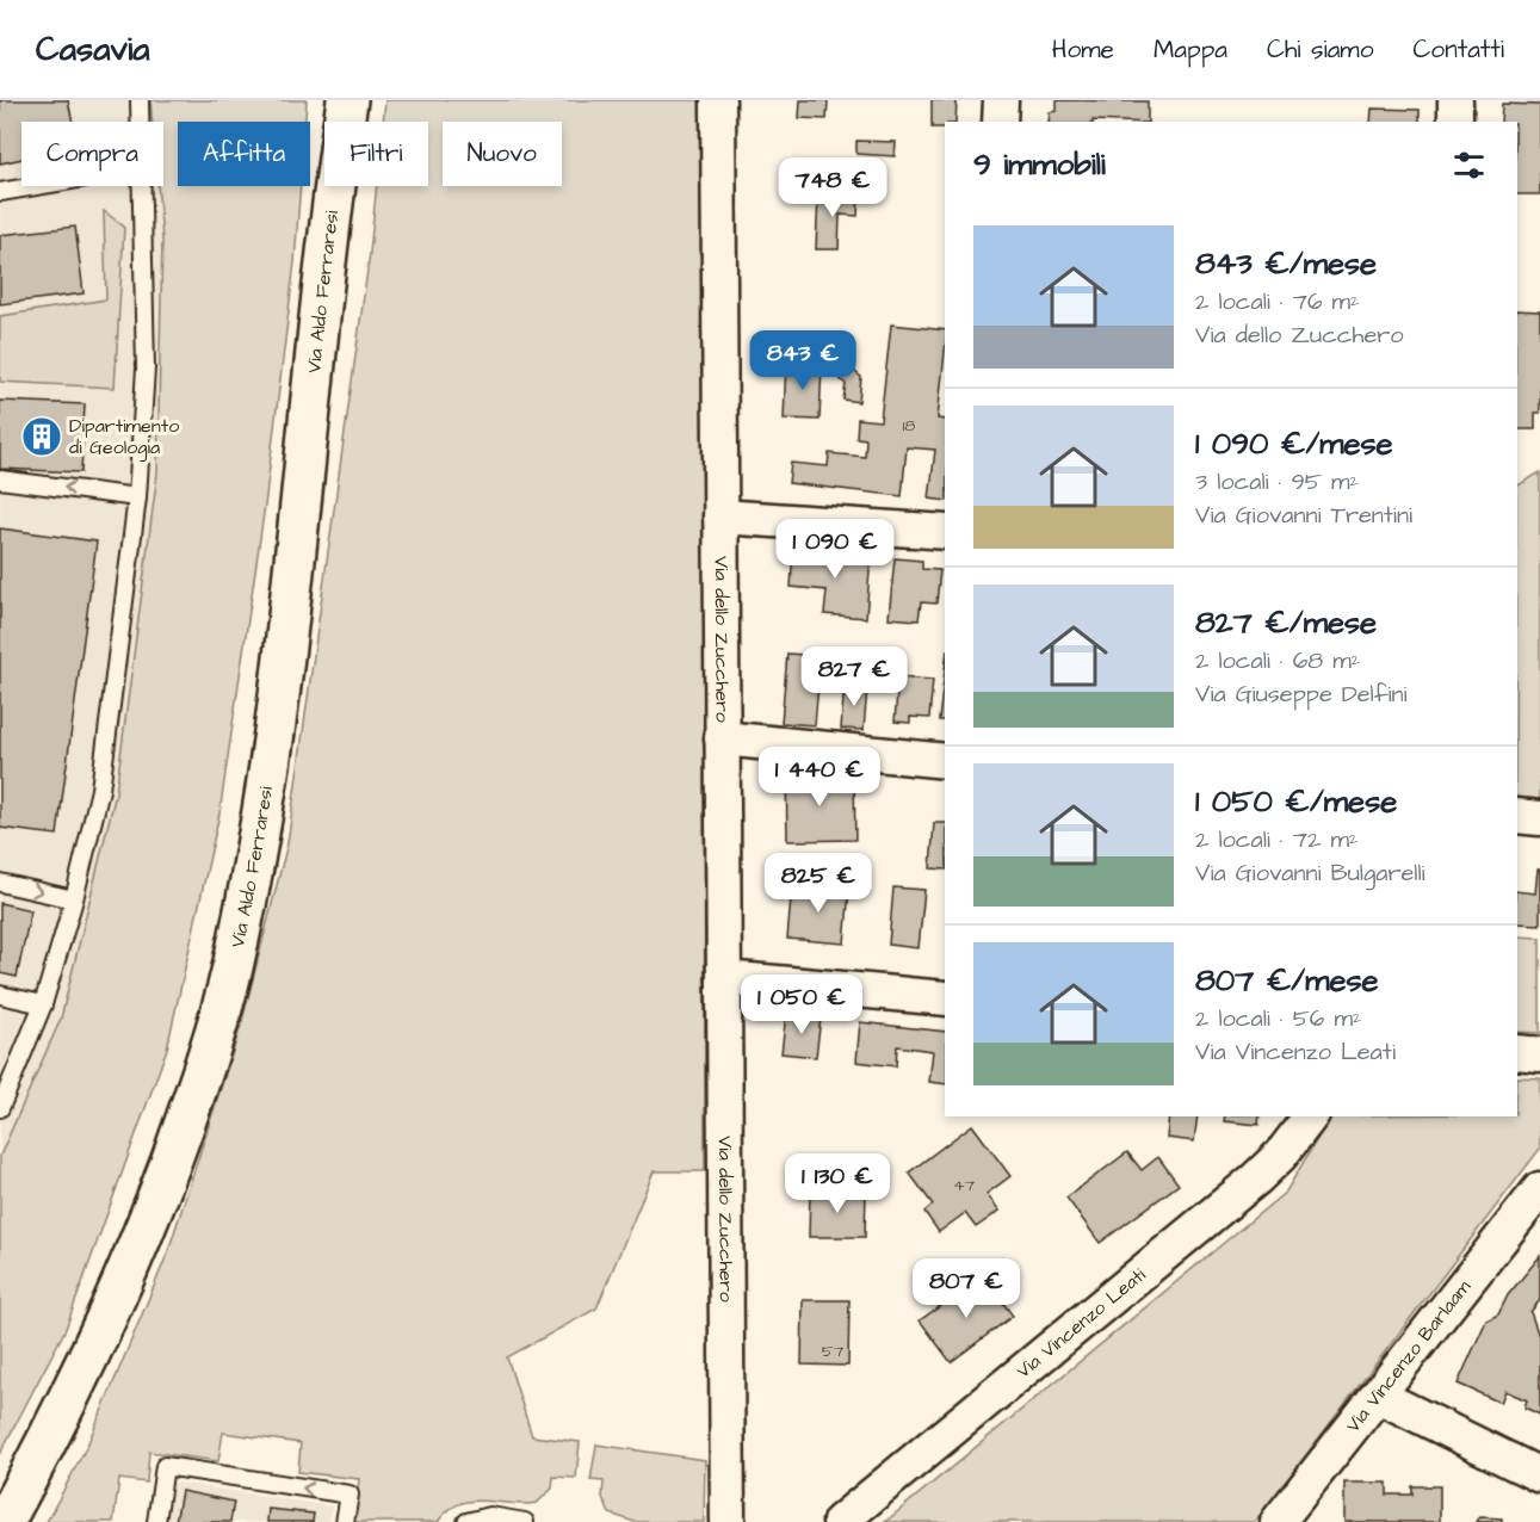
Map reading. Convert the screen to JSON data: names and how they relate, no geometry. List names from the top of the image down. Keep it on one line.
{"streets":{"main road":["Via Aldo Ferraresi"],"street":["Via dello Zucchero","Via Vincenzo Leati","Via Vincenzo Barlaam"]},"places":{"building":["Dipartimento di Geologia"]},"house_numbers":["18","47","57"],"page":{"header":"Casavia","nav":["Home","Mappa","Chi siamo","Contatti"],"chip":["Compra","Affitta","Filtri","Nuovo"],"heading":"9 immobili","price":["748 €","843 €","1 090 €","827 €","1 440 €","825 €","1 050 €","1 130 €","807 €"],"list":[{"name":"843 €/mese","note":"2 locali · 76 m² · Via dello Zucchero"},{"name":"1 090 €/mese","note":"3 locali · 95 m² · Via Giovanni Trentini"},{"name":"827 €/mese","note":"2 locali · 68 m² · Via Giuseppe Delfini"},{"name":"1 050 €/mese","note":"2 locali · 72 m² · Via Giovanni Bulgarelli"},{"name":"807 €/mese","note":"2 locali · 56 m² · Via Vincenzo Leati"}]}}
